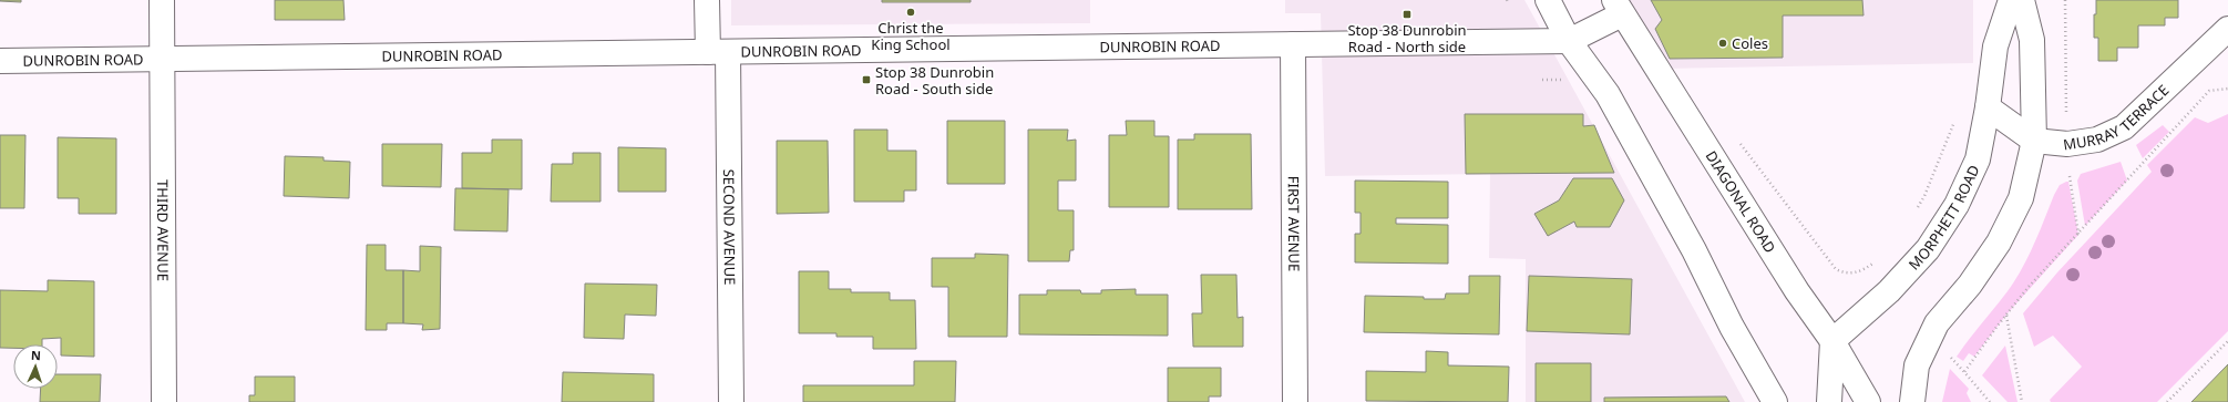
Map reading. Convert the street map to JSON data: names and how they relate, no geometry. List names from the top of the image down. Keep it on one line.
{"streets":{"street":["DUNROBIN ROAD","MURRAY TERRACE","DIAGONAL ROAD","MORPHETT ROAD","FIRST AVENUE","SECOND AVENUE","THIRD AVENUE"]},"crossings":[["DUNROBIN ROAD","DIAGONAL ROAD"],["DUNROBIN ROAD","FIRST AVENUE"],["DUNROBIN ROAD","SECOND AVENUE"],["DUNROBIN ROAD","THIRD AVENUE"],["DIAGONAL ROAD","MORPHETT ROAD"]],"places":{"other":["Christ the King School","Coles"],"transit":["Stop 38 Dunrobin Road - North side","Stop 38 Dunrobin Road - South side"]},"north":"top"}
